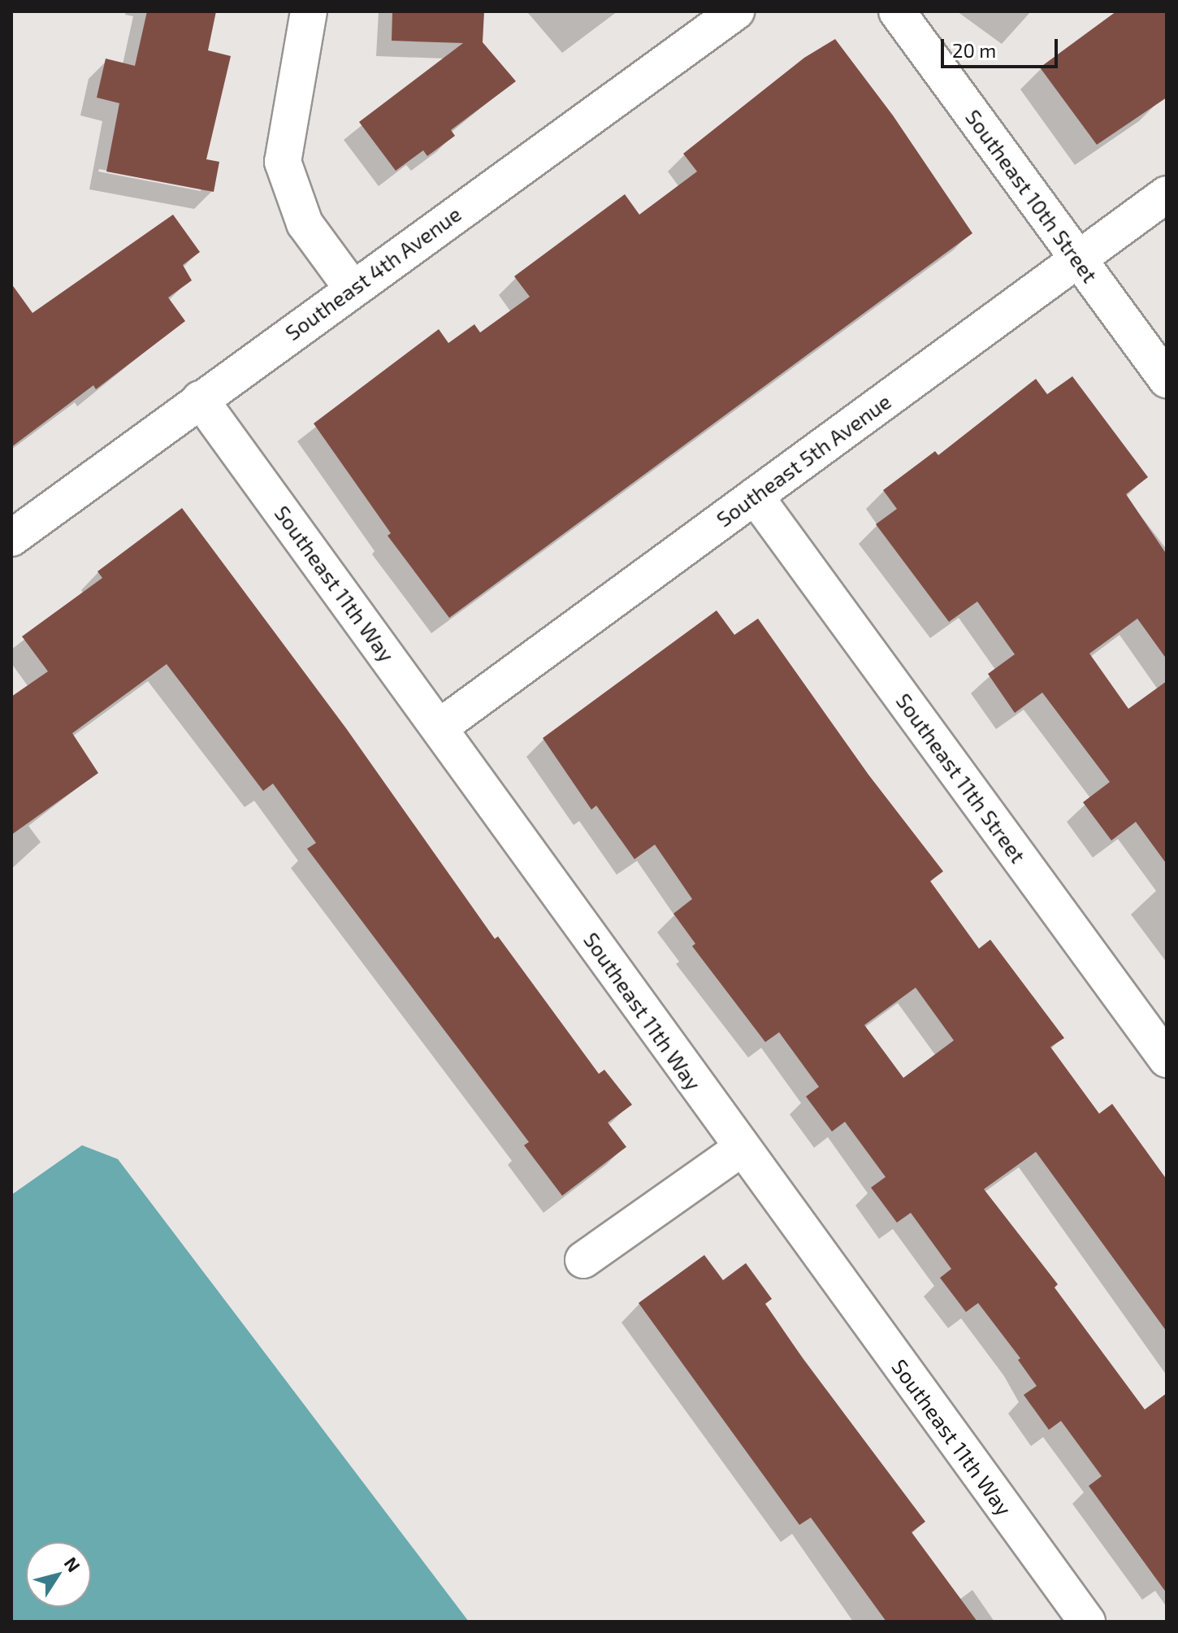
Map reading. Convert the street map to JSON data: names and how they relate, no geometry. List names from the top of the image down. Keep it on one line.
{"streets":{"street":["Southeast 10th Street","Southeast 4th Avenue","Southeast 5th Avenue","Southeast 11th Way","Southeast 11th Street"]},"crossings":[["Southeast 10th Street","Southeast 5th Avenue"],["Southeast 4th Avenue","Southeast 11th Way"],["Southeast 5th Avenue","Southeast 11th Way"],["Southeast 5th Avenue","Southeast 11th Street"]],"scale_bar":"20 m","north":"top right"}
